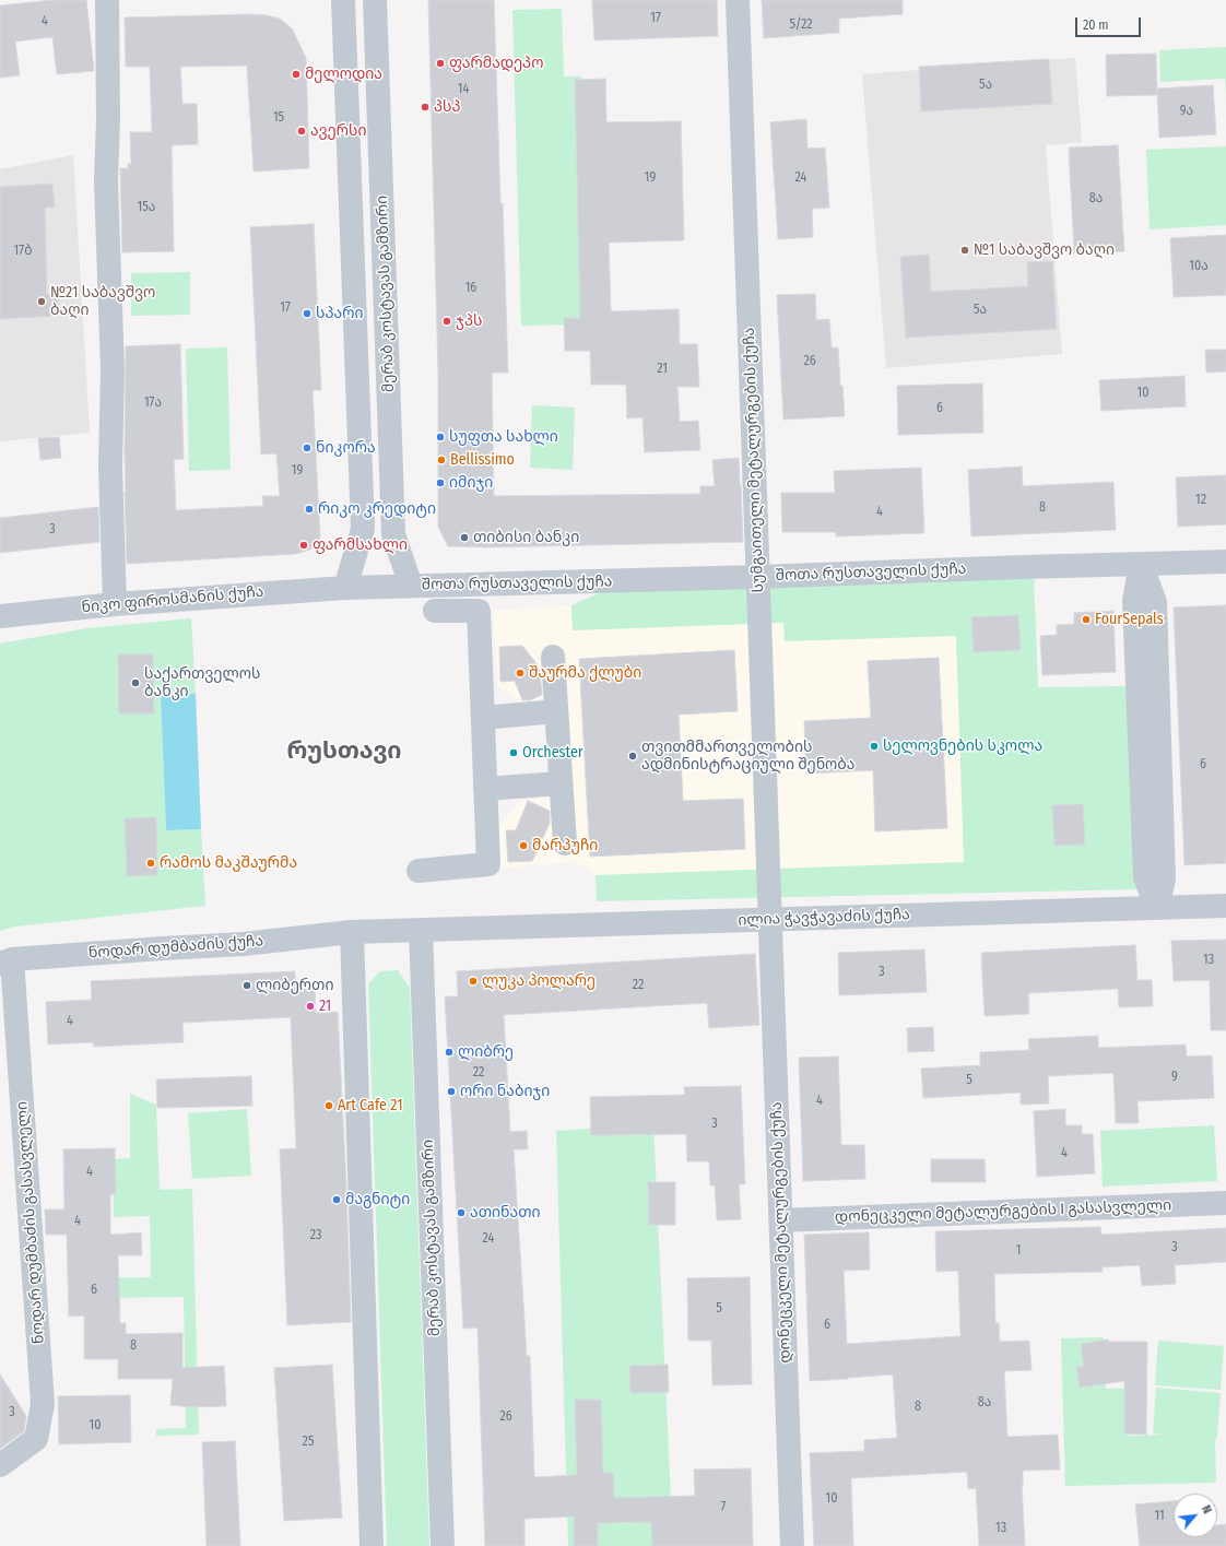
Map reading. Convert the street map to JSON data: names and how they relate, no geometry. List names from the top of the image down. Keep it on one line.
{"streets":{"street":["მერაბ კოსტავას გამზირი","სუმგაითელი მეტალურგების ქუჩა","შოთა რუსთაველის ქუჩა","ნიკო ფიროსმანის ქუჩა","ილია ჭავჭავაძის ქუჩა","ნოდარ დუმბაძის ქუჩა","დონეცკელი მეტალურგების I გასასვლელი","ნოდარ დუმბაძის გასასვლელი","დონეცკელი მეტალურგების ქუჩა"]},"crossings":[["მერაბ კოსტავას გამზირი","შოთა რუსთაველის ქუჩა"],["მერაბ კოსტავას გამზირი","ნიკო ფიროსმანის ქუჩა"],["მერაბ კოსტავას გამზირი","ილია ჭავჭავაძის ქუჩა"],["სუმგაითელი მეტალურგების ქუჩა","შოთა რუსთაველის ქუჩა"],["სუმგაითელი მეტალურგების ქუჩა","ილია ჭავჭავაძის ქუჩა"],["სუმგაითელი მეტალურგების ქუჩა","დონეცკელი მეტალურგების ქუჩა"],["შოთა რუსთაველის ქუჩა","ნიკო ფიროსმანის ქუჩა"],["ილია ჭავჭავაძის ქუჩა","ნოდარ დუმბაძის ქუჩა"],["ილია ჭავჭავაძის ქუჩა","დონეცკელი მეტალურგების ქუჩა"],["ნოდარ დუმბაძის ქუჩა","ნოდარ დუმბაძის გასასვლელი"],["დონეცკელი მეტალურგების I გასასვლელი","დონეცკელი მეტალურგების ქუჩა"]],"districts":["რუსთავი"],"places":["ფარმადეპო","მელოდია","პსპ","ავერსი","№1 საბავშვო ბაღი","№21 საბავშვო ბაღი","სპარი","ჯპს","სუფთა სახლი","ნიკორა","Bellissimo","იმიჯი","რიკო კრედიტი","თიბისი ბანკი","ფარმსახლი","FourSepals","შაურმა ქლუბი","საქართველოს ბანკი","სელოვნების სკოლა","Orchester","თვითმმართველობის ადმინისტრაციული შენობა","მარპუჩი","რამოს მაკშაურმა","ლუკა პოლარე","ლიბერთი","21","ლიბრე","ორი ნაბიჯი","Art Cafe 21","მაგნიტი","ათინათი"],"house_numbers":["17","4","5/22","5ა","14","9ა","15","19","24","8ა","15ა","17ბ","10ა","16","17","5ა","26","21","10","17ა","6","19","12","8","4","3","6","13","3","22","4","22","9","5","4","3","4","4","4","23","24","3","1","6","5","6","8","8ა","8","3","26","10","25","10","7","11","13"],"scale_bar":"20 m","north":"top right"}
